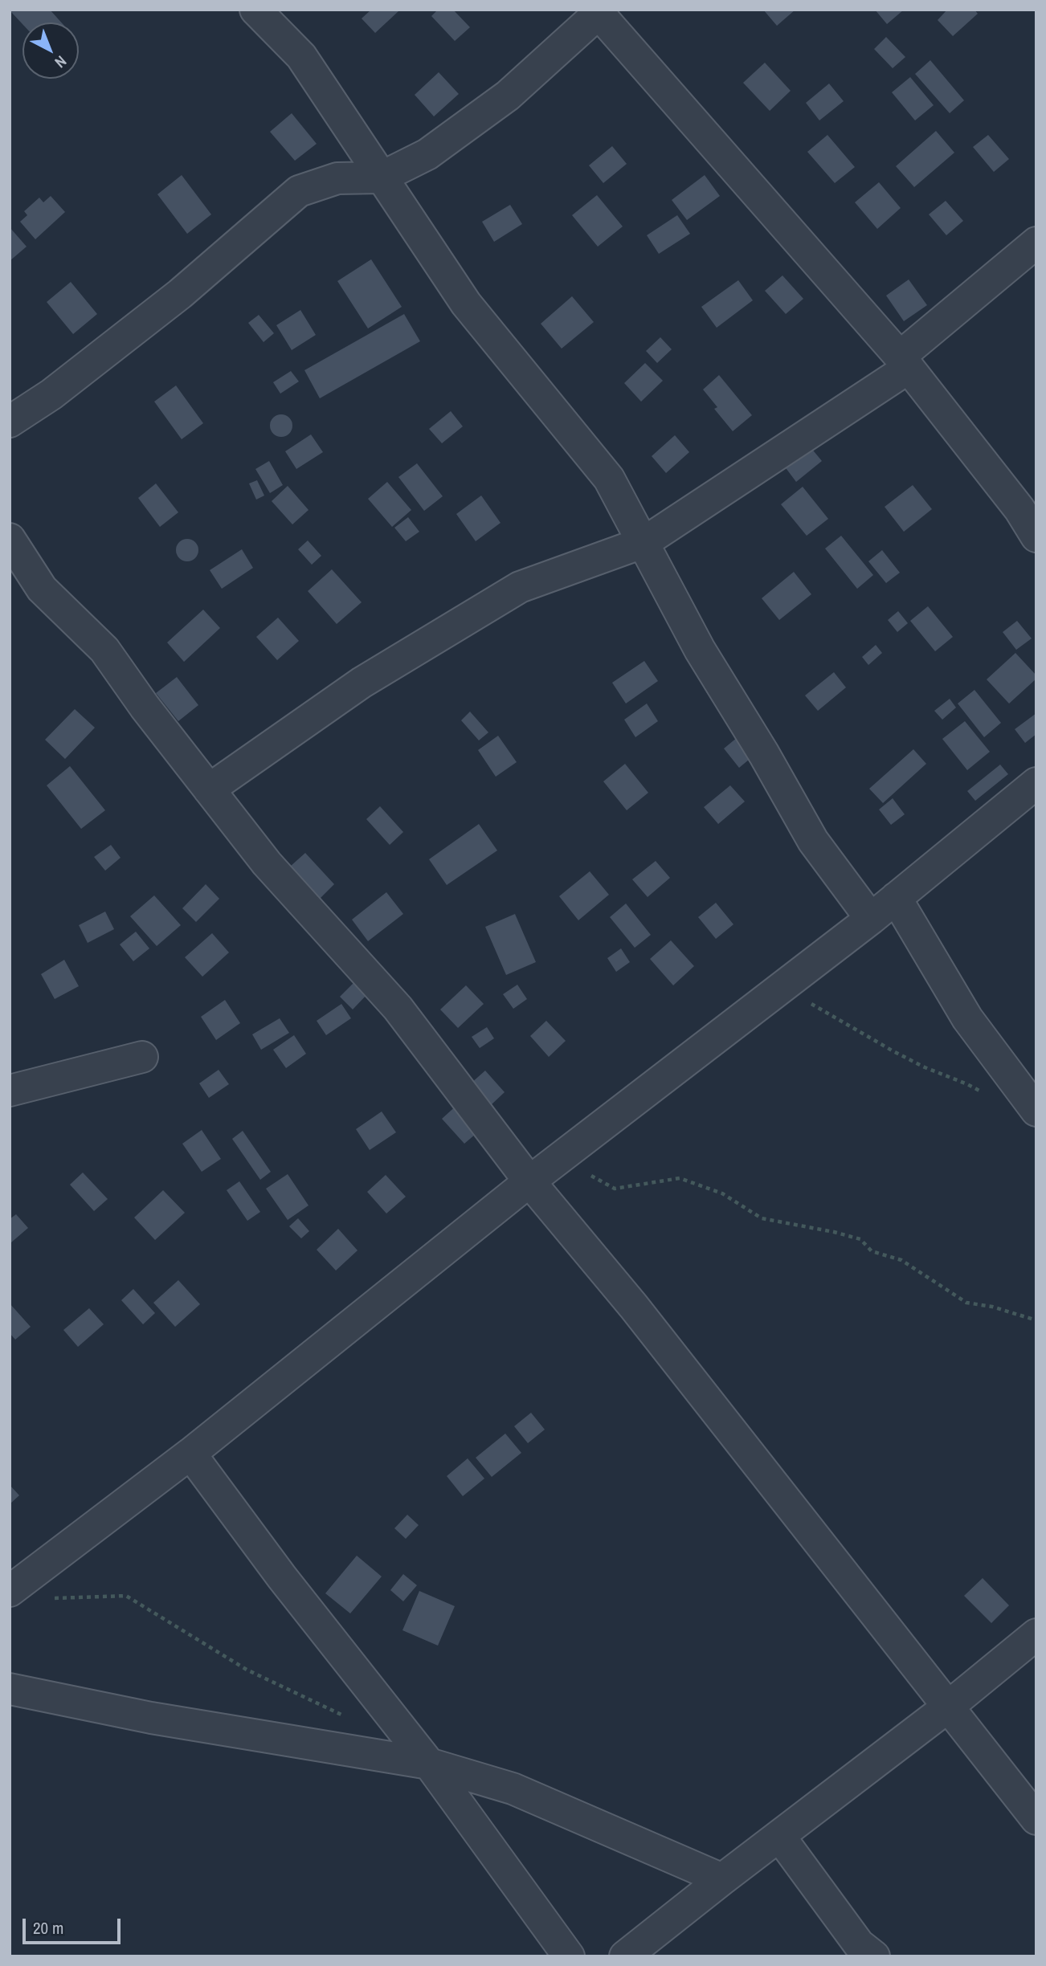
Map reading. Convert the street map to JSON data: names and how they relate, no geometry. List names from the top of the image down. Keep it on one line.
{"scale_bar":"20 m","north":"bottom right"}
